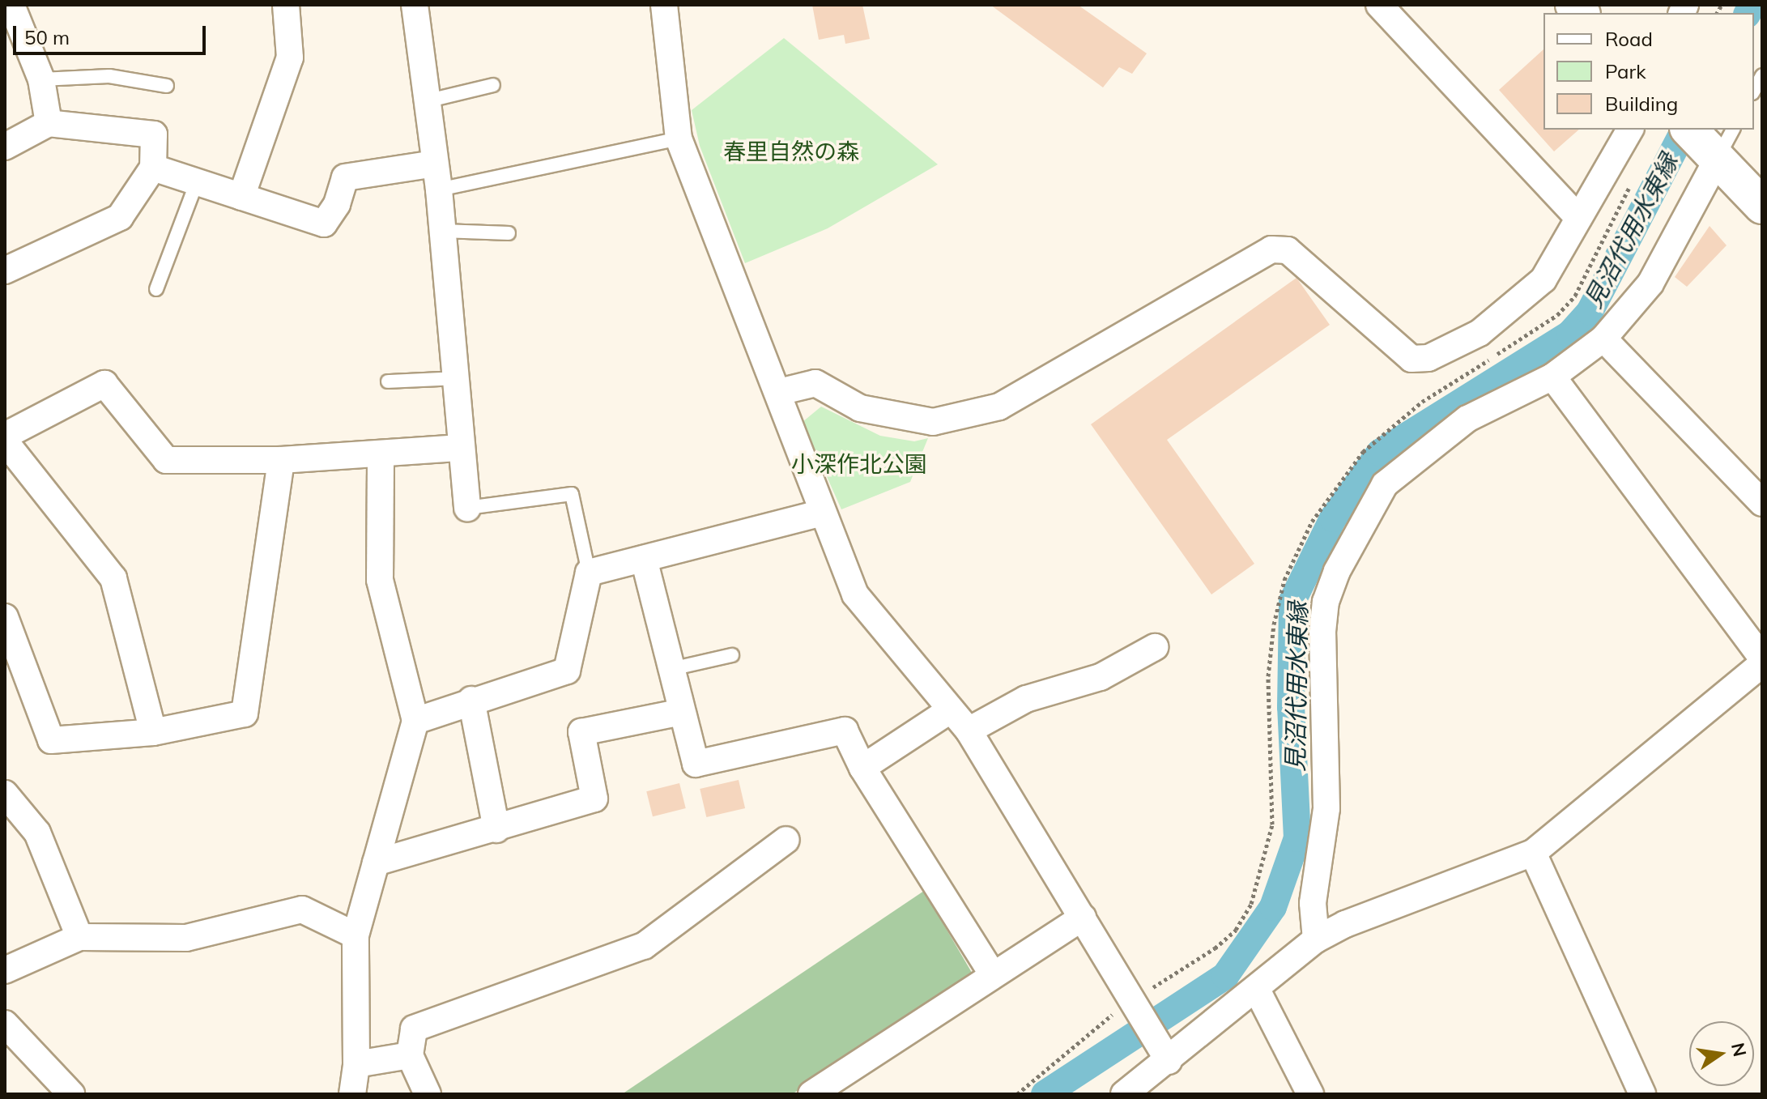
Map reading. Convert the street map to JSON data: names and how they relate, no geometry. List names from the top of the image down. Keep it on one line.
{"water":["見沼代用水東縁"],"parks":["春里自然の森","小深作北公園"],"legend":["Road","Park","Building"],"scale_bar":"50 m","north":"right"}
